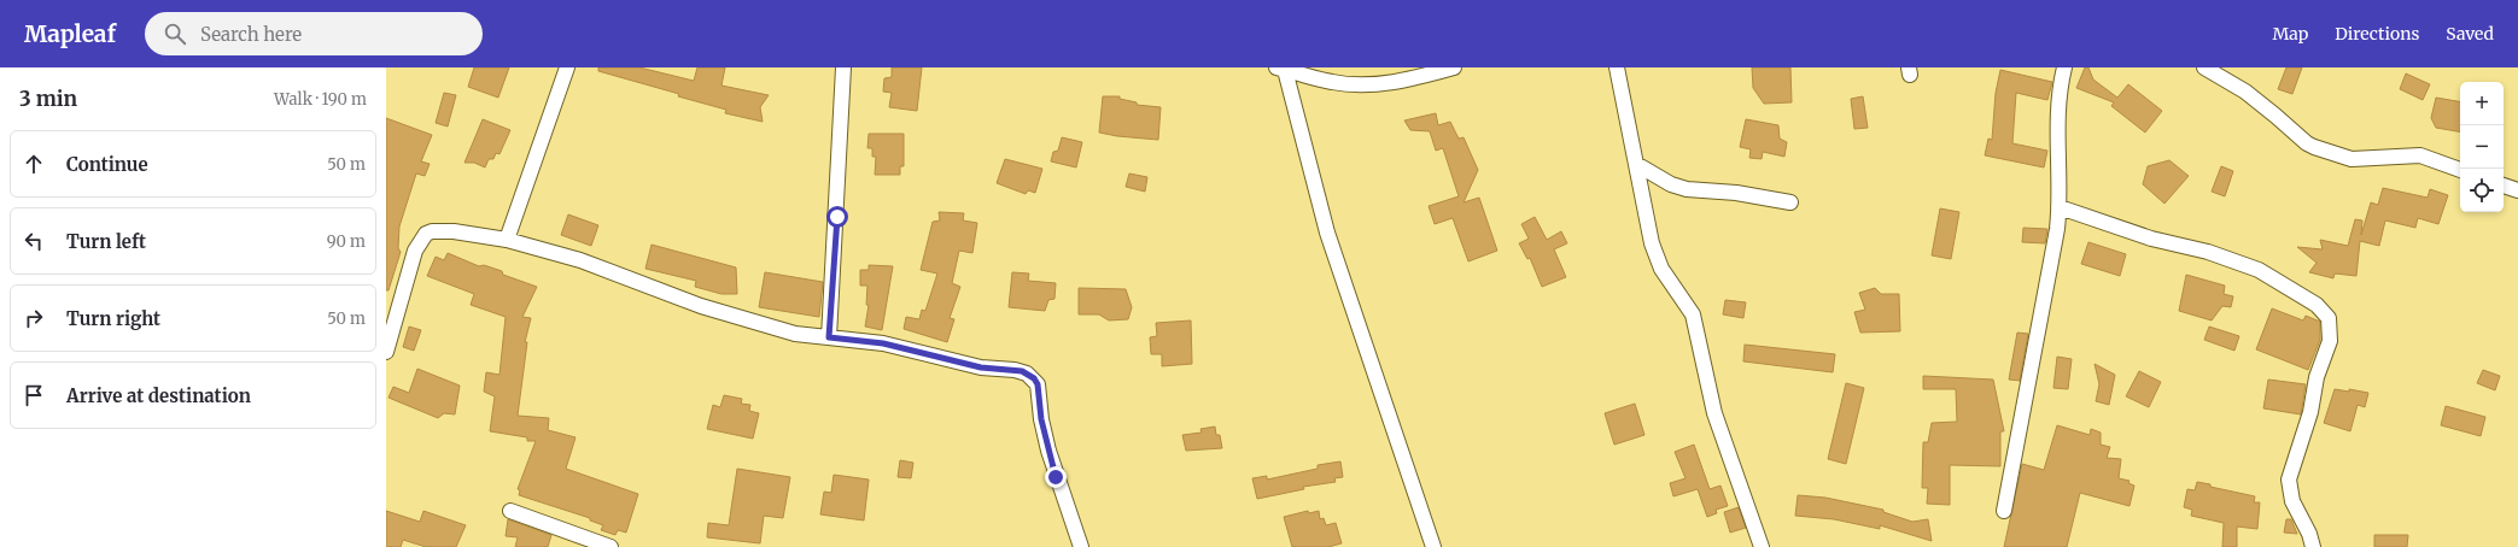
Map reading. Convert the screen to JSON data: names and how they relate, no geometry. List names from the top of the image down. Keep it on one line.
{"page":{"header":"Mapleaf","search":"Search here","nav":["Map","Directions","Saved"],"heading":["3 min","Walk · 190 m"],"map_buttons":["+","−"],"list":[["Continue","50 m"],["Turn left","90 m"],["Turn right","50 m"],"Arrive at destination"]}}
